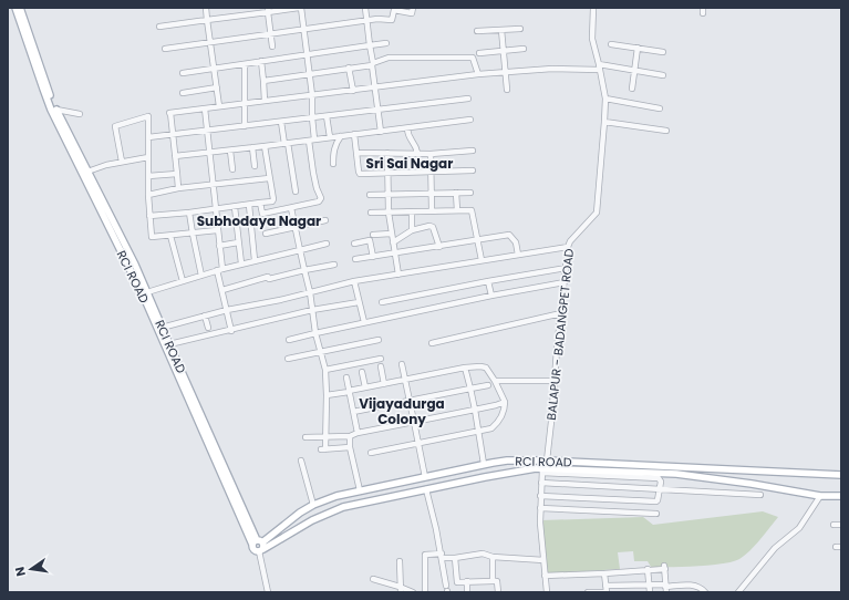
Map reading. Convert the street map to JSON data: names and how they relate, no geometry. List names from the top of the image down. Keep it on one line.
{"streets":{"main road":["RCI ROAD"],"street":["BALAPUR - BADANGPET ROAD"]},"crossings":[["RCI ROAD","BALAPUR - BADANGPET ROAD"]],"districts":["Sri Sai Nagar","Subhodaya Nagar","Vijayadurga Colony"],"north":"left"}
